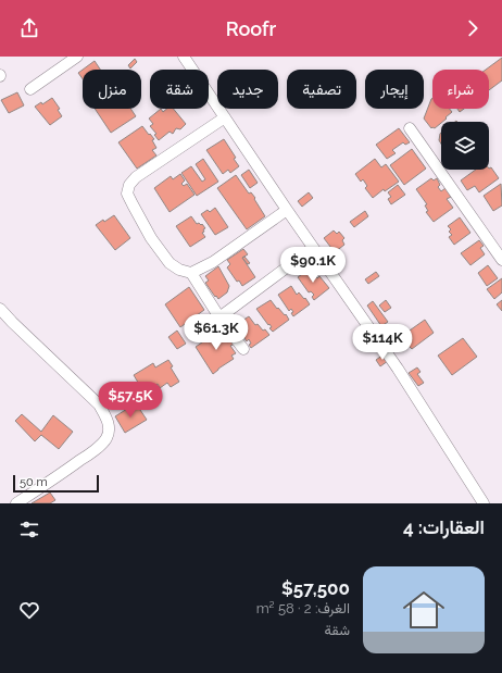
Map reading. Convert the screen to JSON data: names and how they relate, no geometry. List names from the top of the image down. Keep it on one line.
{"scale_bar":"50 m","page":{"header":"Roofr","chip":["شراء","إيجار","تصفية","جديد","شقة","منزل"],"price":["$90.1K","$61.3K","$114K","$57.5K"],"scale":"50 m","heading":"العقارات: 4","list":[{"name":"$57,500","note":"الغرف: 2 · 58 m² · شقة"}]}}
